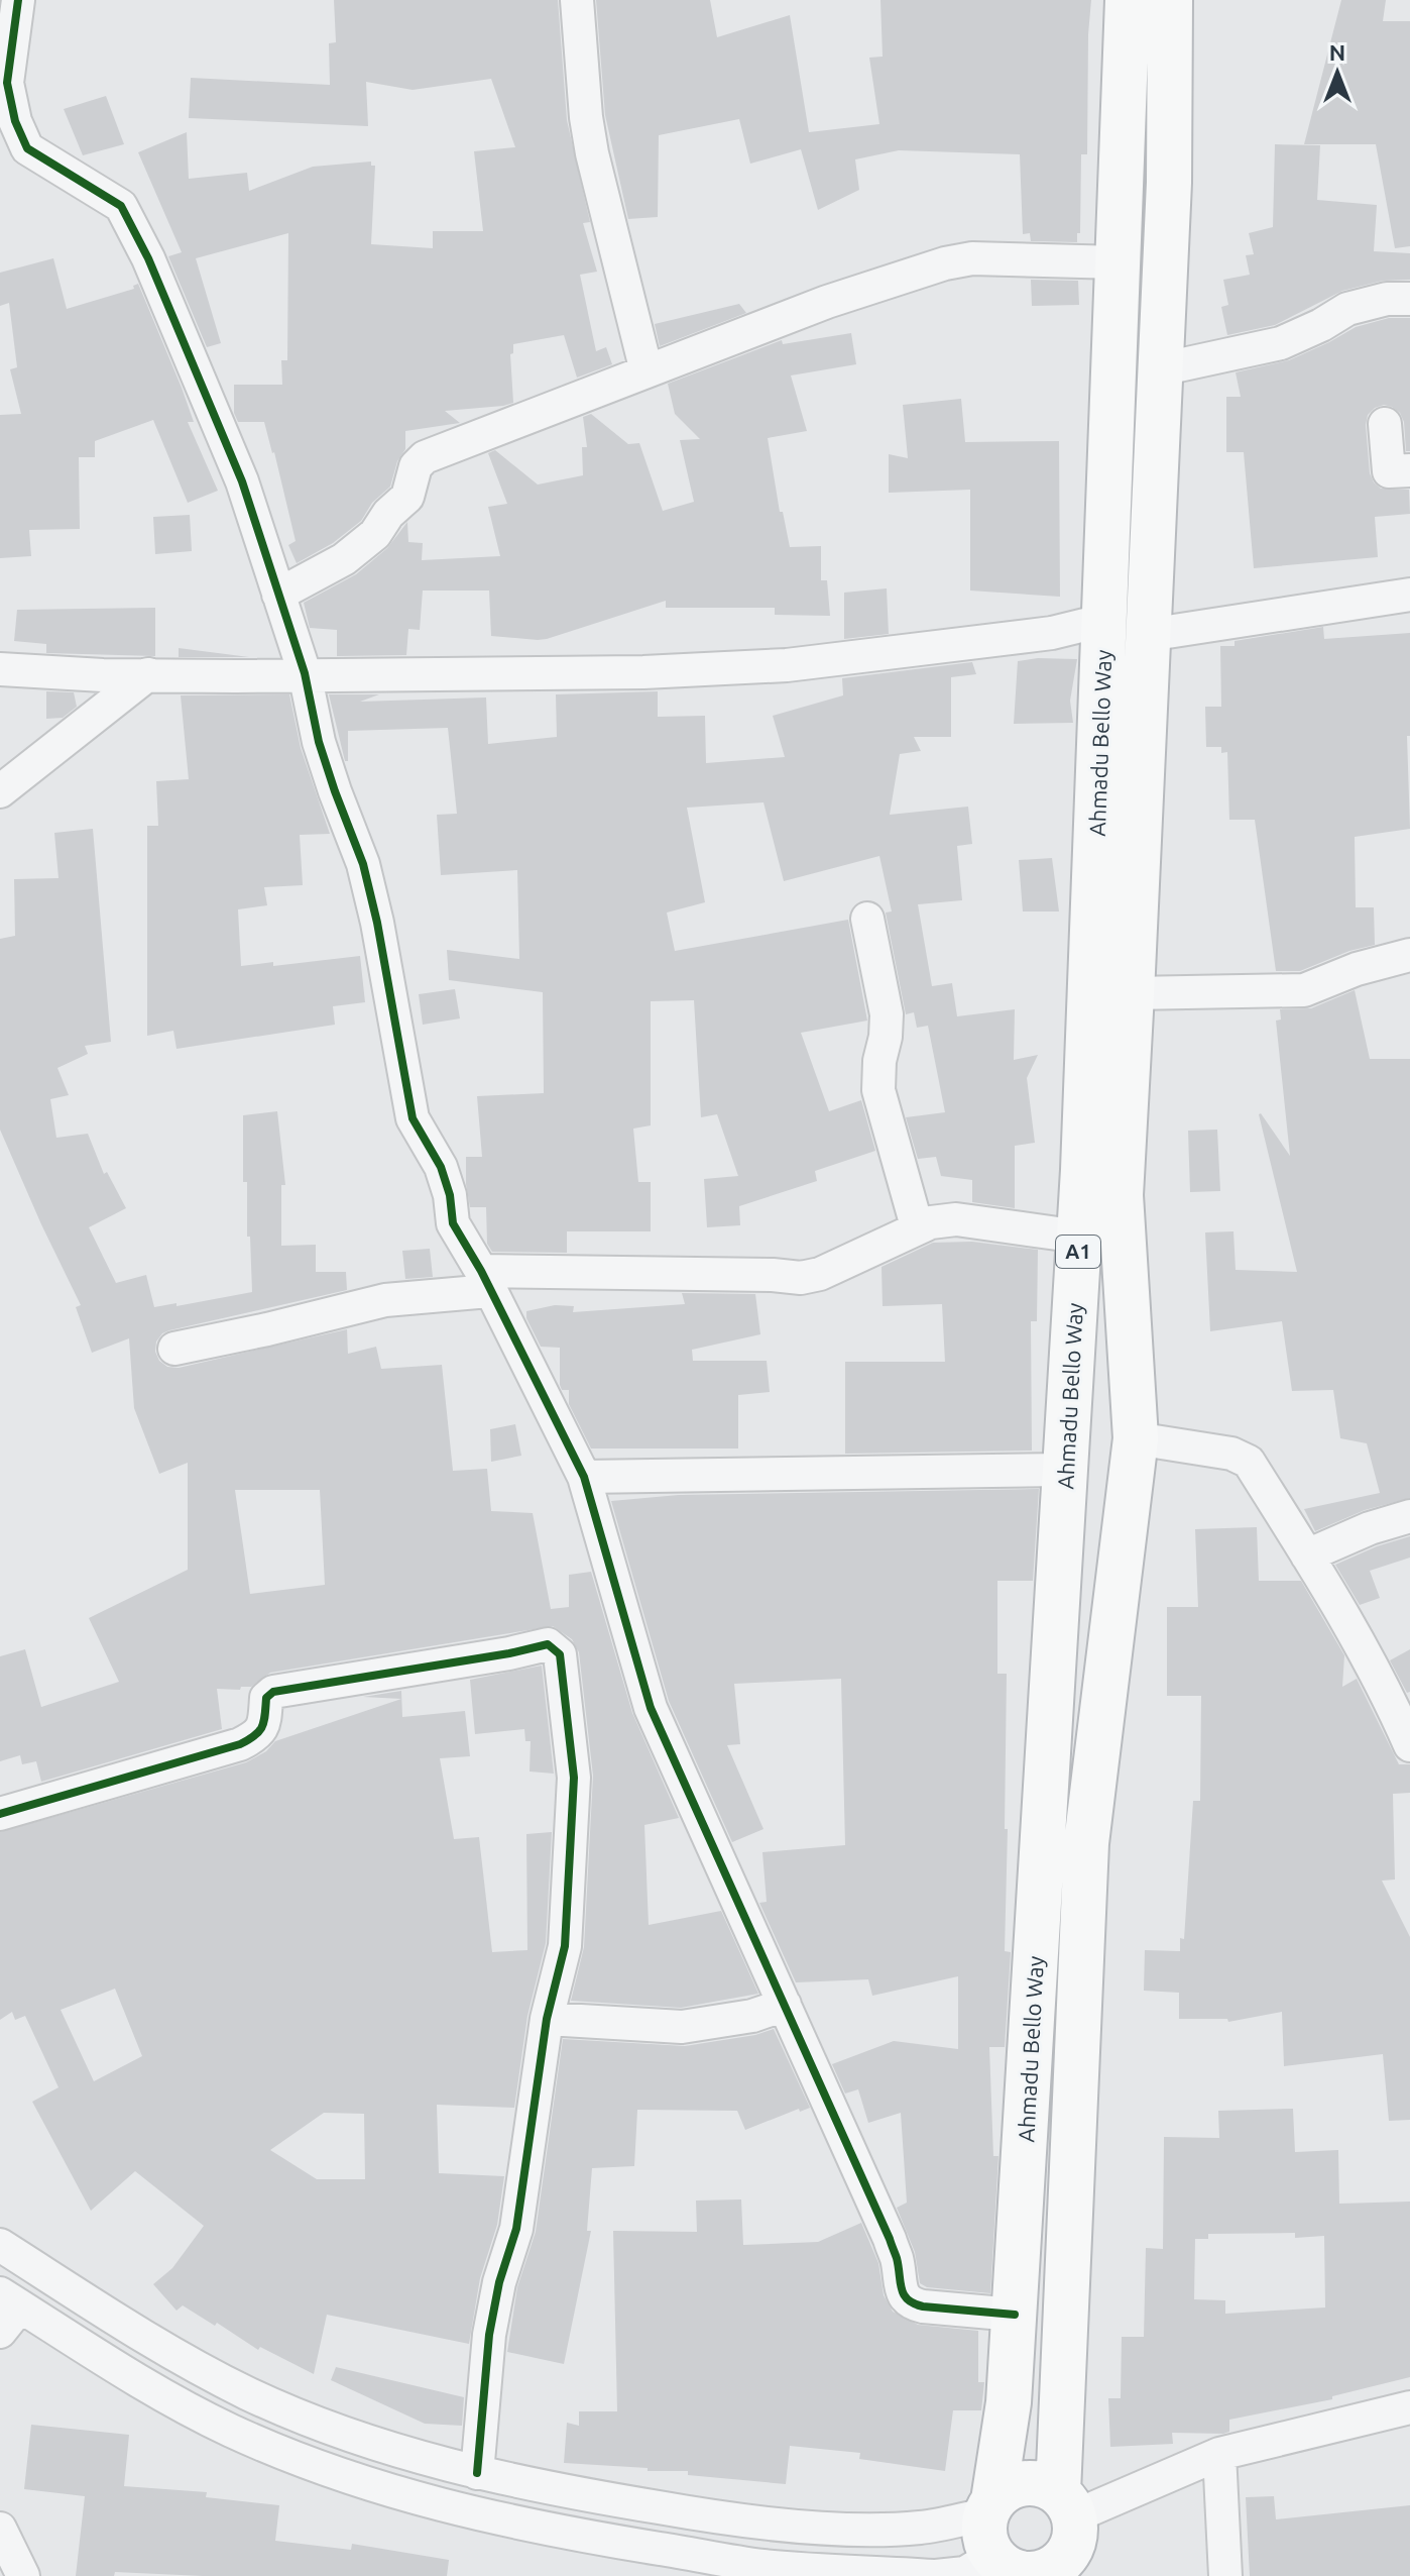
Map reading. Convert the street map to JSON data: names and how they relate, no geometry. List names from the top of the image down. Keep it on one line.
{"streets":{"highway":["Ahmadu Bello Way","A1"]},"north":"top"}
